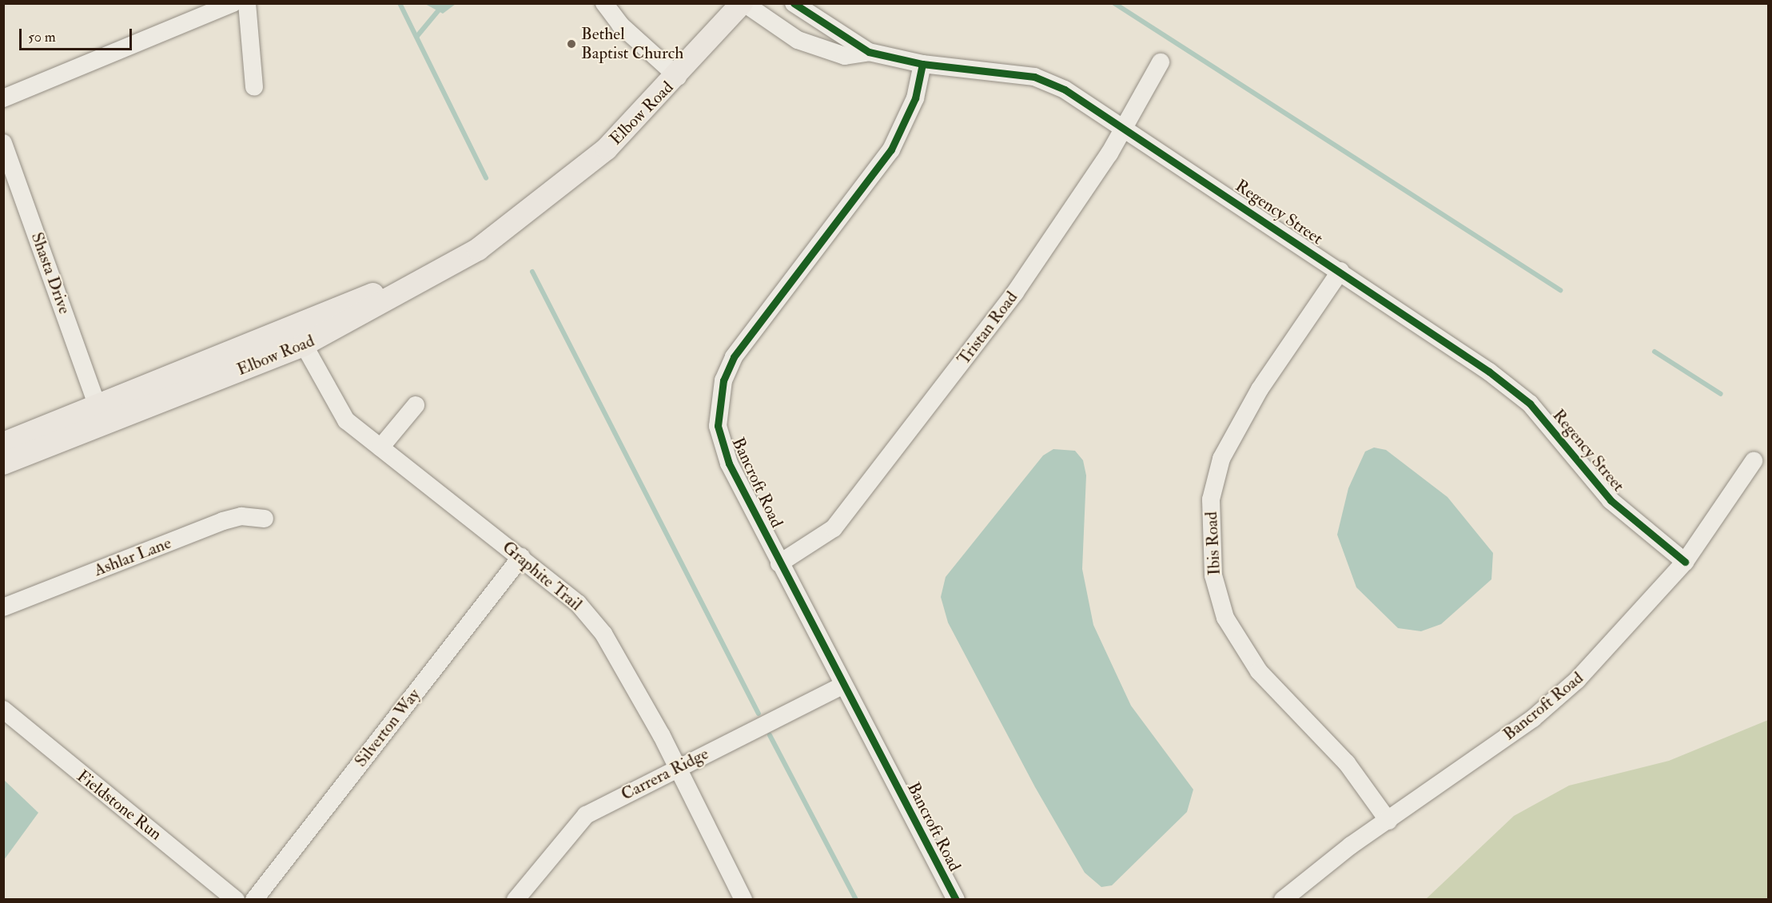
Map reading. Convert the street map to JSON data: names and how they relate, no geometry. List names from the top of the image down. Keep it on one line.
{"streets":{"main road":["Elbow Road"],"street":["Regency Street","Shasta Drive","Tristan Road","Bancroft Road","Ibis Road","Ashlar Lane","Graphite Trail","Silverton Way","Carrera Ridge","Fieldstone Run"]},"crossings":[["Elbow Road","Regency Street"],["Elbow Road","Shasta Drive"],["Elbow Road","Graphite Trail"],["Regency Street","Tristan Road"],["Regency Street","Bancroft Road"],["Regency Street","Ibis Road"],["Tristan Road","Bancroft Road"],["Bancroft Road","Ibis Road"],["Bancroft Road","Carrera Ridge"],["Graphite Trail","Silverton Way"],["Graphite Trail","Carrera Ridge"]],"places":["Bethel Baptist Church"],"scale_bar":"50 m"}
